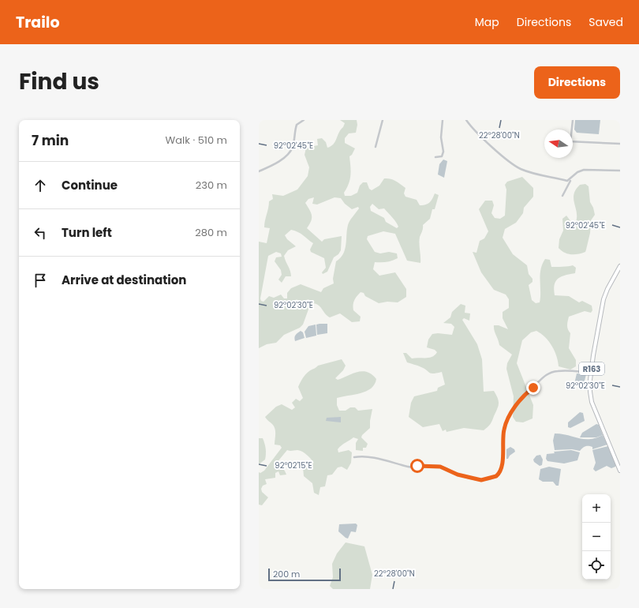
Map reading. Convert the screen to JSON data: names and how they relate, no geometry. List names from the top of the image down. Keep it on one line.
{"streets":{"main road":["R163"]},"scale_bar":"200 m","north":"left","page":{"header":"Trailo","nav":["Map","Directions","Saved"],"title":"Find us","buttons":"Directions","heading":["7 min","Walk · 510 m"],"list":[["Continue","230 m"],["Turn left","280 m"],"Arrive at destination"],"map_buttons":["+","−"],"scale":"200 m"},"coordinates":["22°28'00\"N","92°02'45\"E","92°02'30\"E","92°02'15\"E"]}
